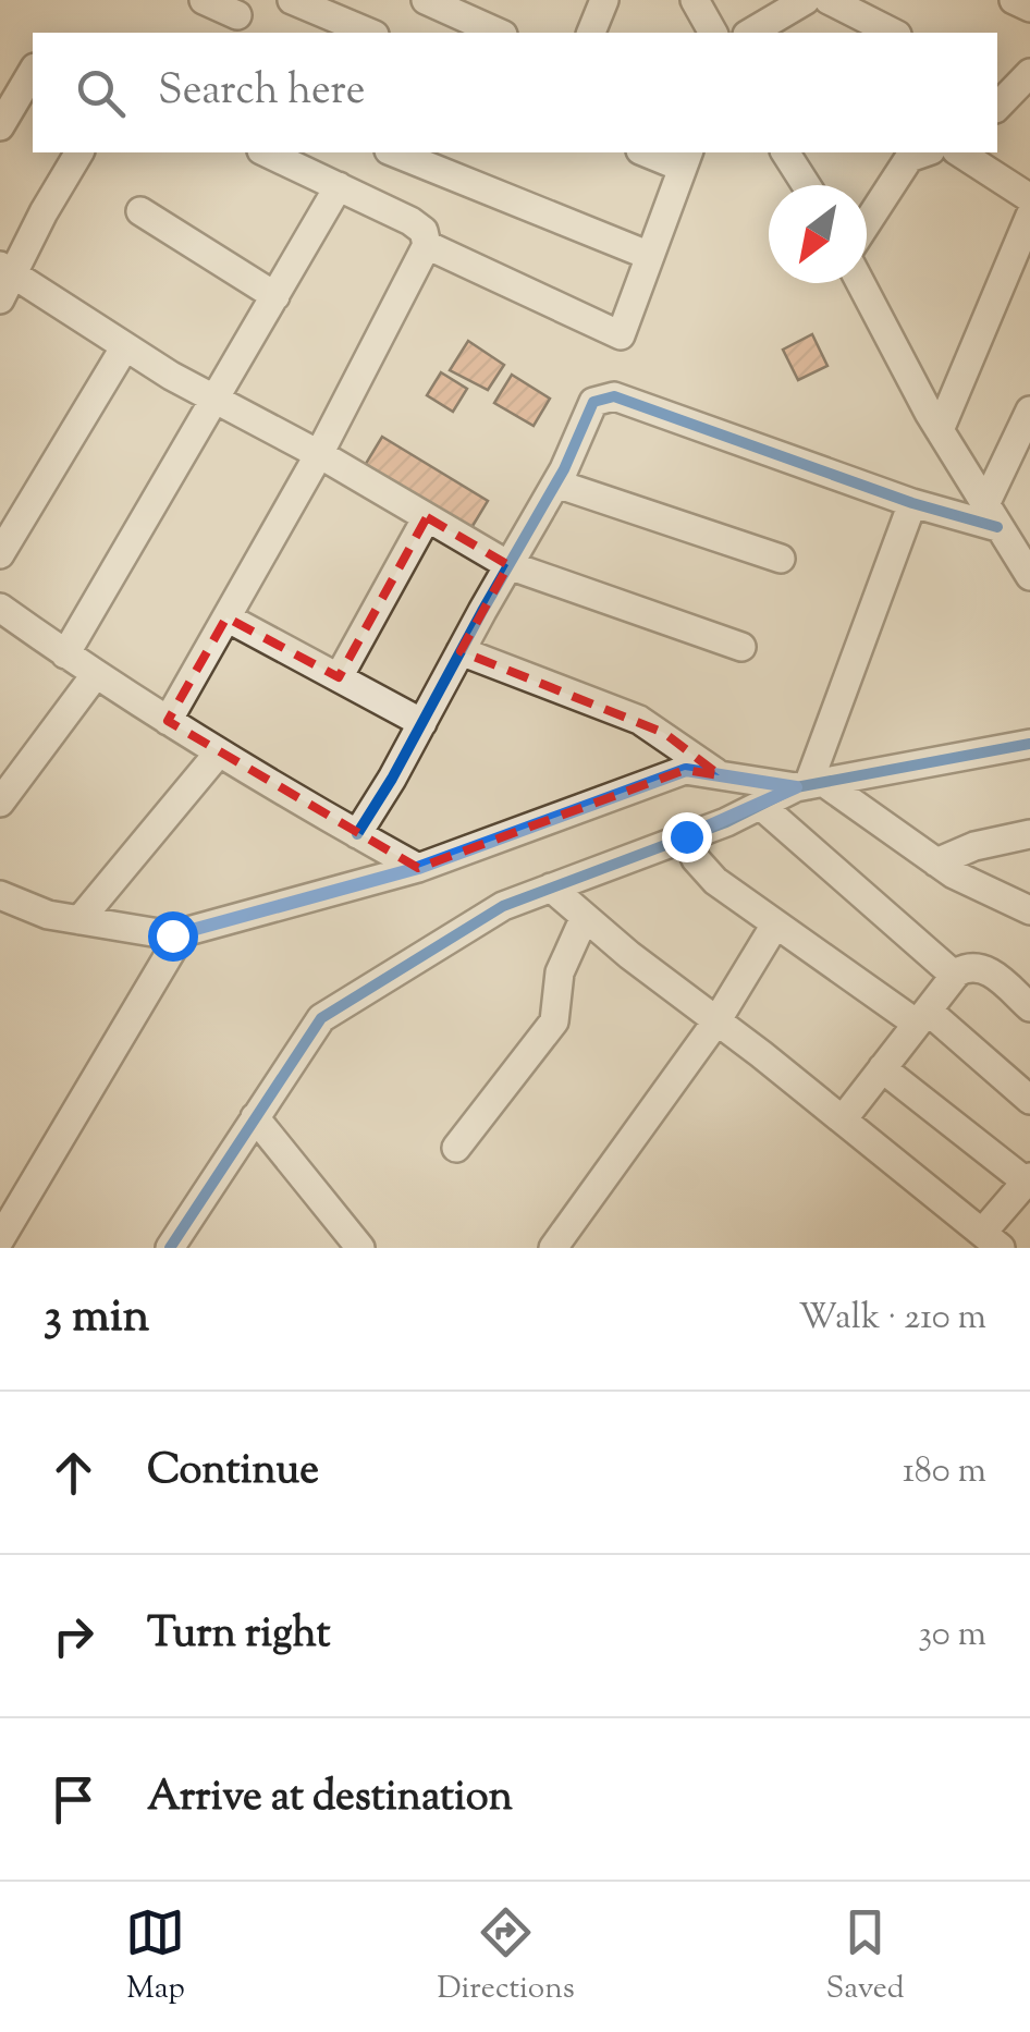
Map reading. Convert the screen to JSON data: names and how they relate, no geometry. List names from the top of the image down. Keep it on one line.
{"north":"bottom left","page":{"search":"Search here","heading":["3 min","Walk · 210 m"],"list":[["Continue","180 m"],["Turn right","30 m"],"Arrive at destination"],"nav":["Map","Directions","Saved"]}}
